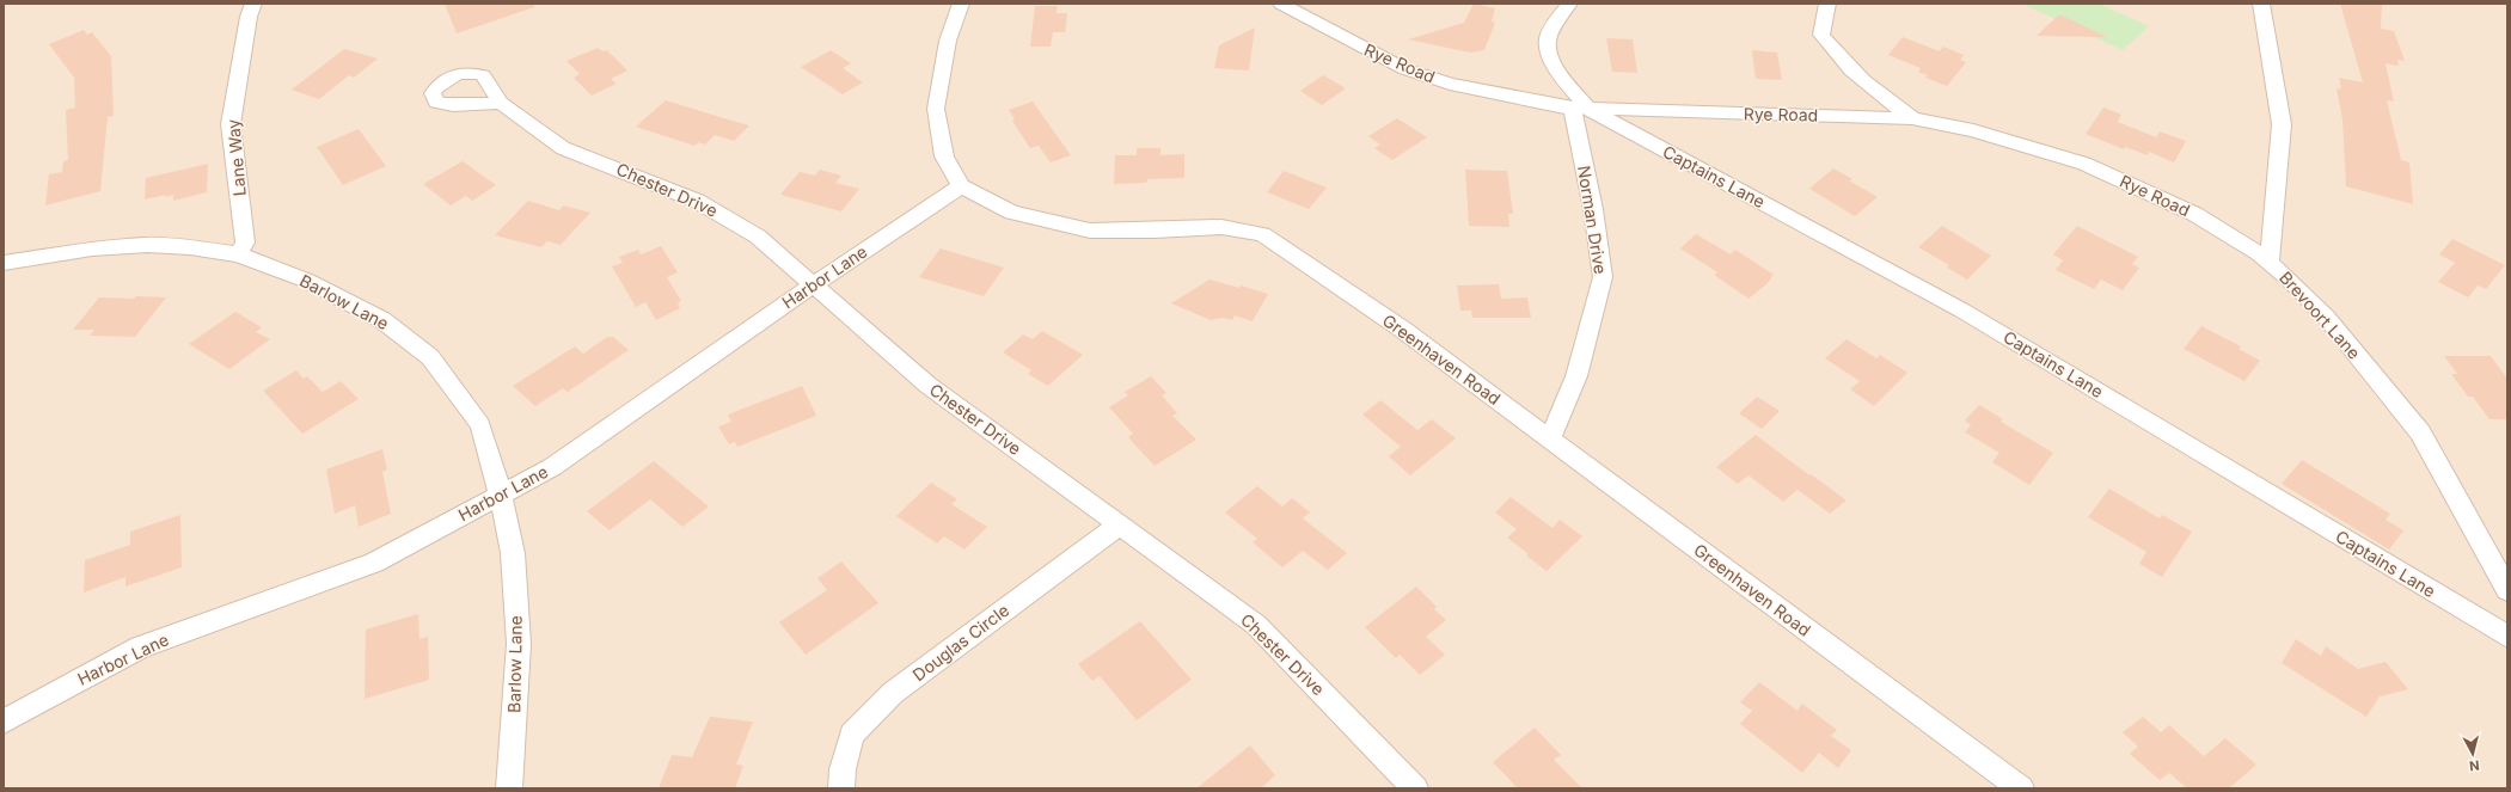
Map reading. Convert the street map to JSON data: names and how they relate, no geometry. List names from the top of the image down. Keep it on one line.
{"streets":{"street":["Rye Road","Lane Way","Captains Lane","Chester Drive","Norman Drive","Harbor Lane","Barlow Lane","Brevoort Lane","Greenhaven Road","Douglas Circle"]},"crossings":[["Rye Road","Captains Lane"],["Rye Road","Norman Drive"],["Rye Road","Brevoort Lane"],["Lane Way","Barlow Lane"],["Captains Lane","Norman Drive"],["Chester Drive","Harbor Lane"],["Chester Drive","Douglas Circle"],["Norman Drive","Greenhaven Road"],["Harbor Lane","Barlow Lane"],["Harbor Lane","Greenhaven Road"]],"north":"bottom"}
